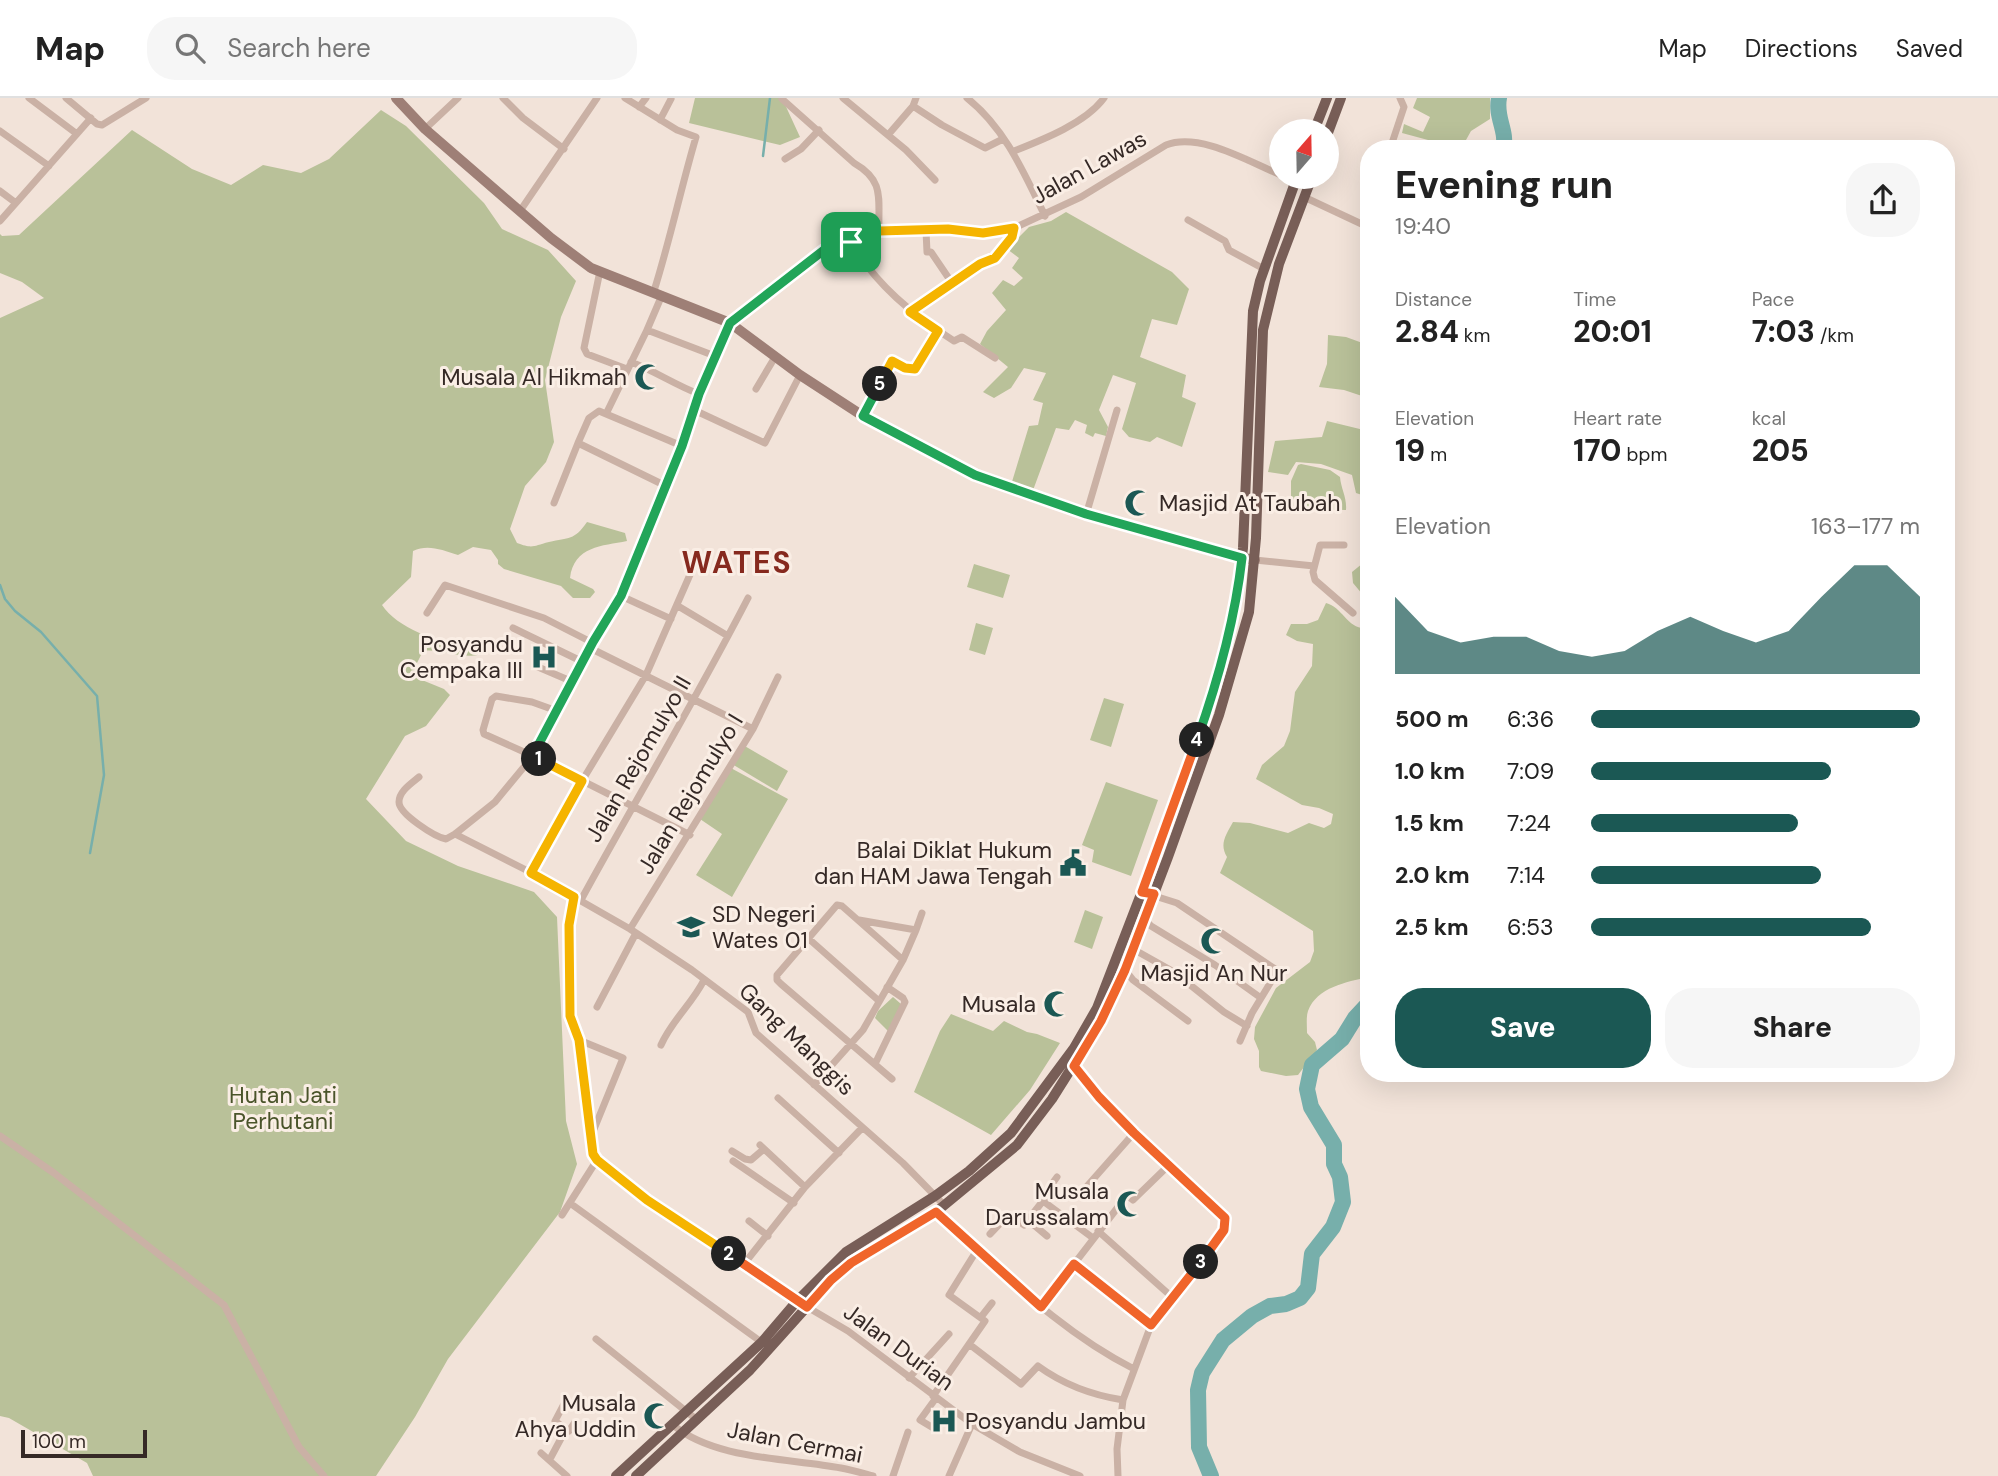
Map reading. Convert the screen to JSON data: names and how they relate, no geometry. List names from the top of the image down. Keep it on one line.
{"streets":{"street":["Jalan Lawas","Jalan Rejomulyo II","Jalan Rejomulyo I","Gang Manggis","Jalan Durian","Jalan Cermai"]},"crossings":[["Jalan Rejomulyo II","Gang Manggis"],["Jalan Rejomulyo I","Gang Manggis"]],"districts":["WATES"],"parks":["Hutan Jati Perhutani"],"places":{"mosque":["Musala Al Hikmah","Masjid At Taubah","Masjid An Nur","Musala","Musala Darussalam","Musala Ahya Uddin"],"hospital":["Posyandu Cempaka III","Posyandu Jambu"],"public building":["Balai Diklat Hukum dan HAM Jawa Tengah"],"school or university":["SD Negeri Wates 01"]},"scale_bar":"100 m","north":"top","page":{"header":"Map","search":"Search here","nav":["Map","Directions","Saved"],"heading":["Evening run","19:40"],"stats":[["Distance","2.84 km"],["Time","20:01"],["Pace","7:03 /km"],["Elevation","19 m"],["Heart rate","170 bpm"],["kcal","205"]],"pins":["5","4","1","2","3"],"chart":["Elevation","163–177 m"],"list":[{"name":"500 m","note":"6:36"},{"name":"1.0 km","note":"7:09"},{"name":"1.5 km","note":"7:24"},{"name":"2.0 km","note":"7:14"},{"name":"2.5 km","note":"6:53"}],"buttons":["Save","Share"],"scale":"100 m"}}
